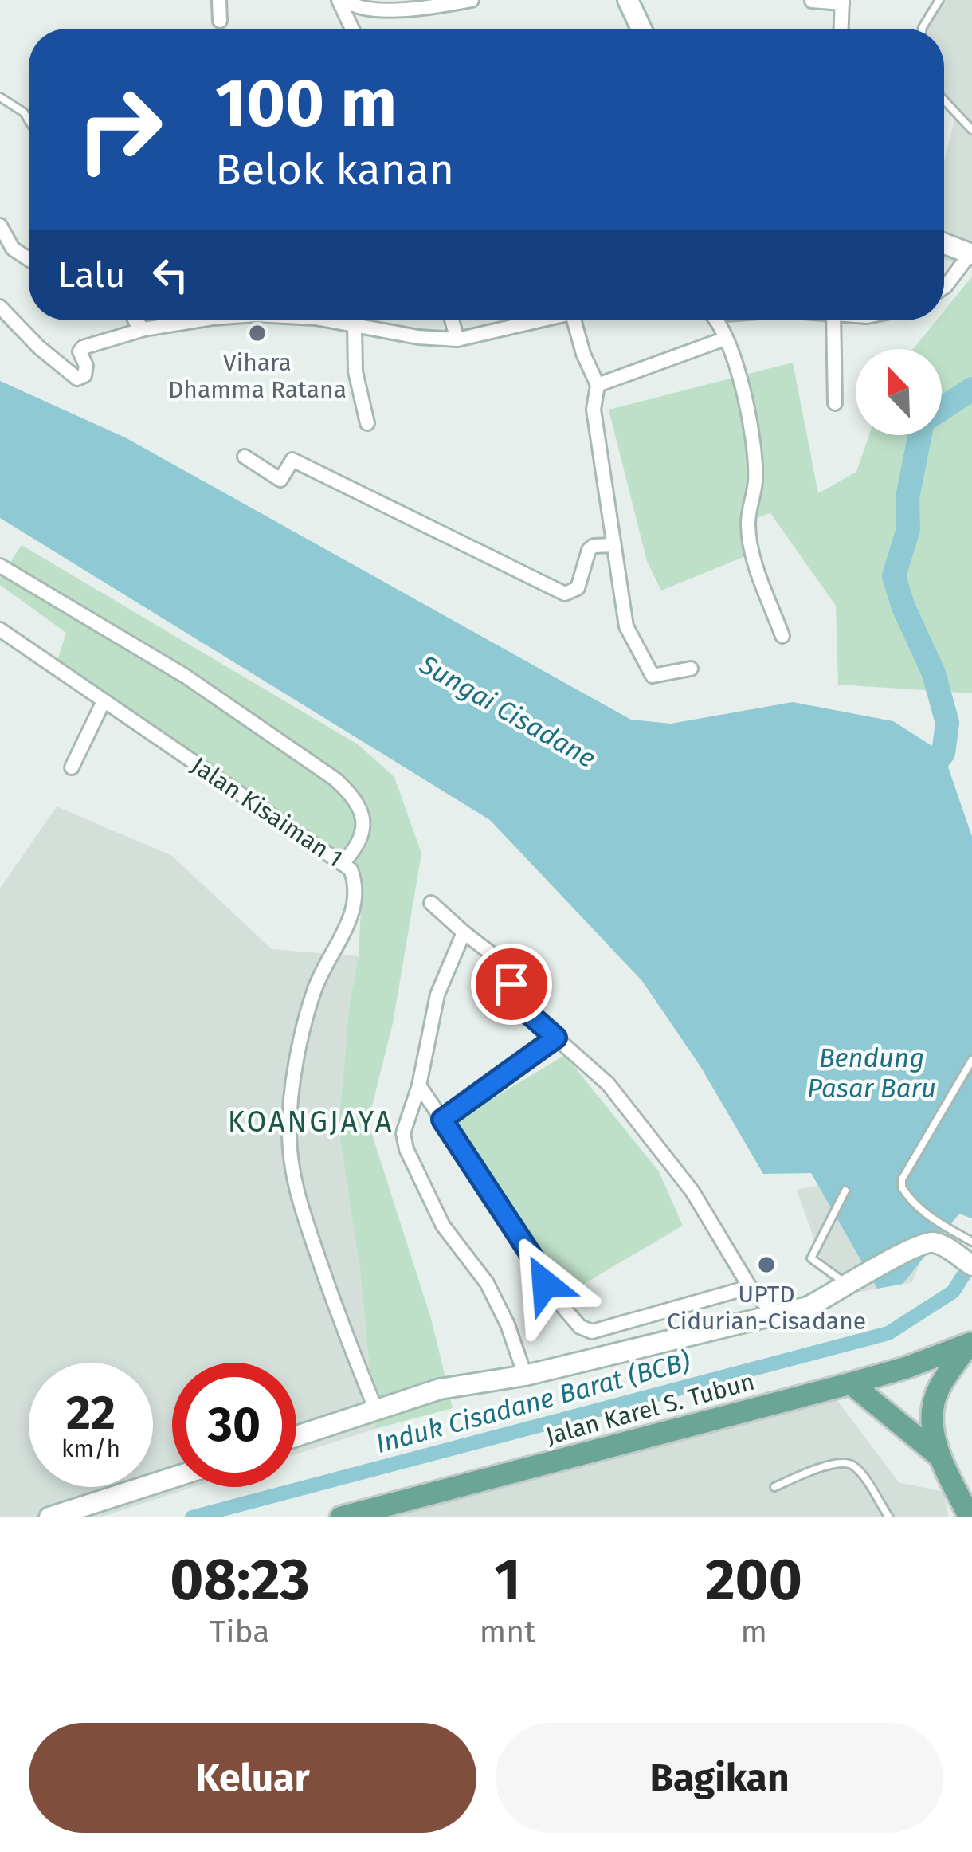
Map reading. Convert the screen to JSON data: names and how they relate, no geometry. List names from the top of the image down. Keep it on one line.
{"streets":{"main road":["Jalan Karel S. Tubun"],"street":["Jalan Kisaiman 1"]},"districts":["KOANGJAYA"],"water":["Sungai Cisadane","Bendung Pasar Baru","Induk Cisadane Barat (BCB)"],"places":["Vihara Dhamma Ratana","UPTD Cidurian-Cisadane"],"north":"top left","page":{"turn":["100 m","Belok kanan"],"then":"Lalu","speed":"22 km/h","limit":"30","eta":["08:23","Tiba","1","mnt","200","m"],"buttons":["Keluar","Bagikan"]}}
